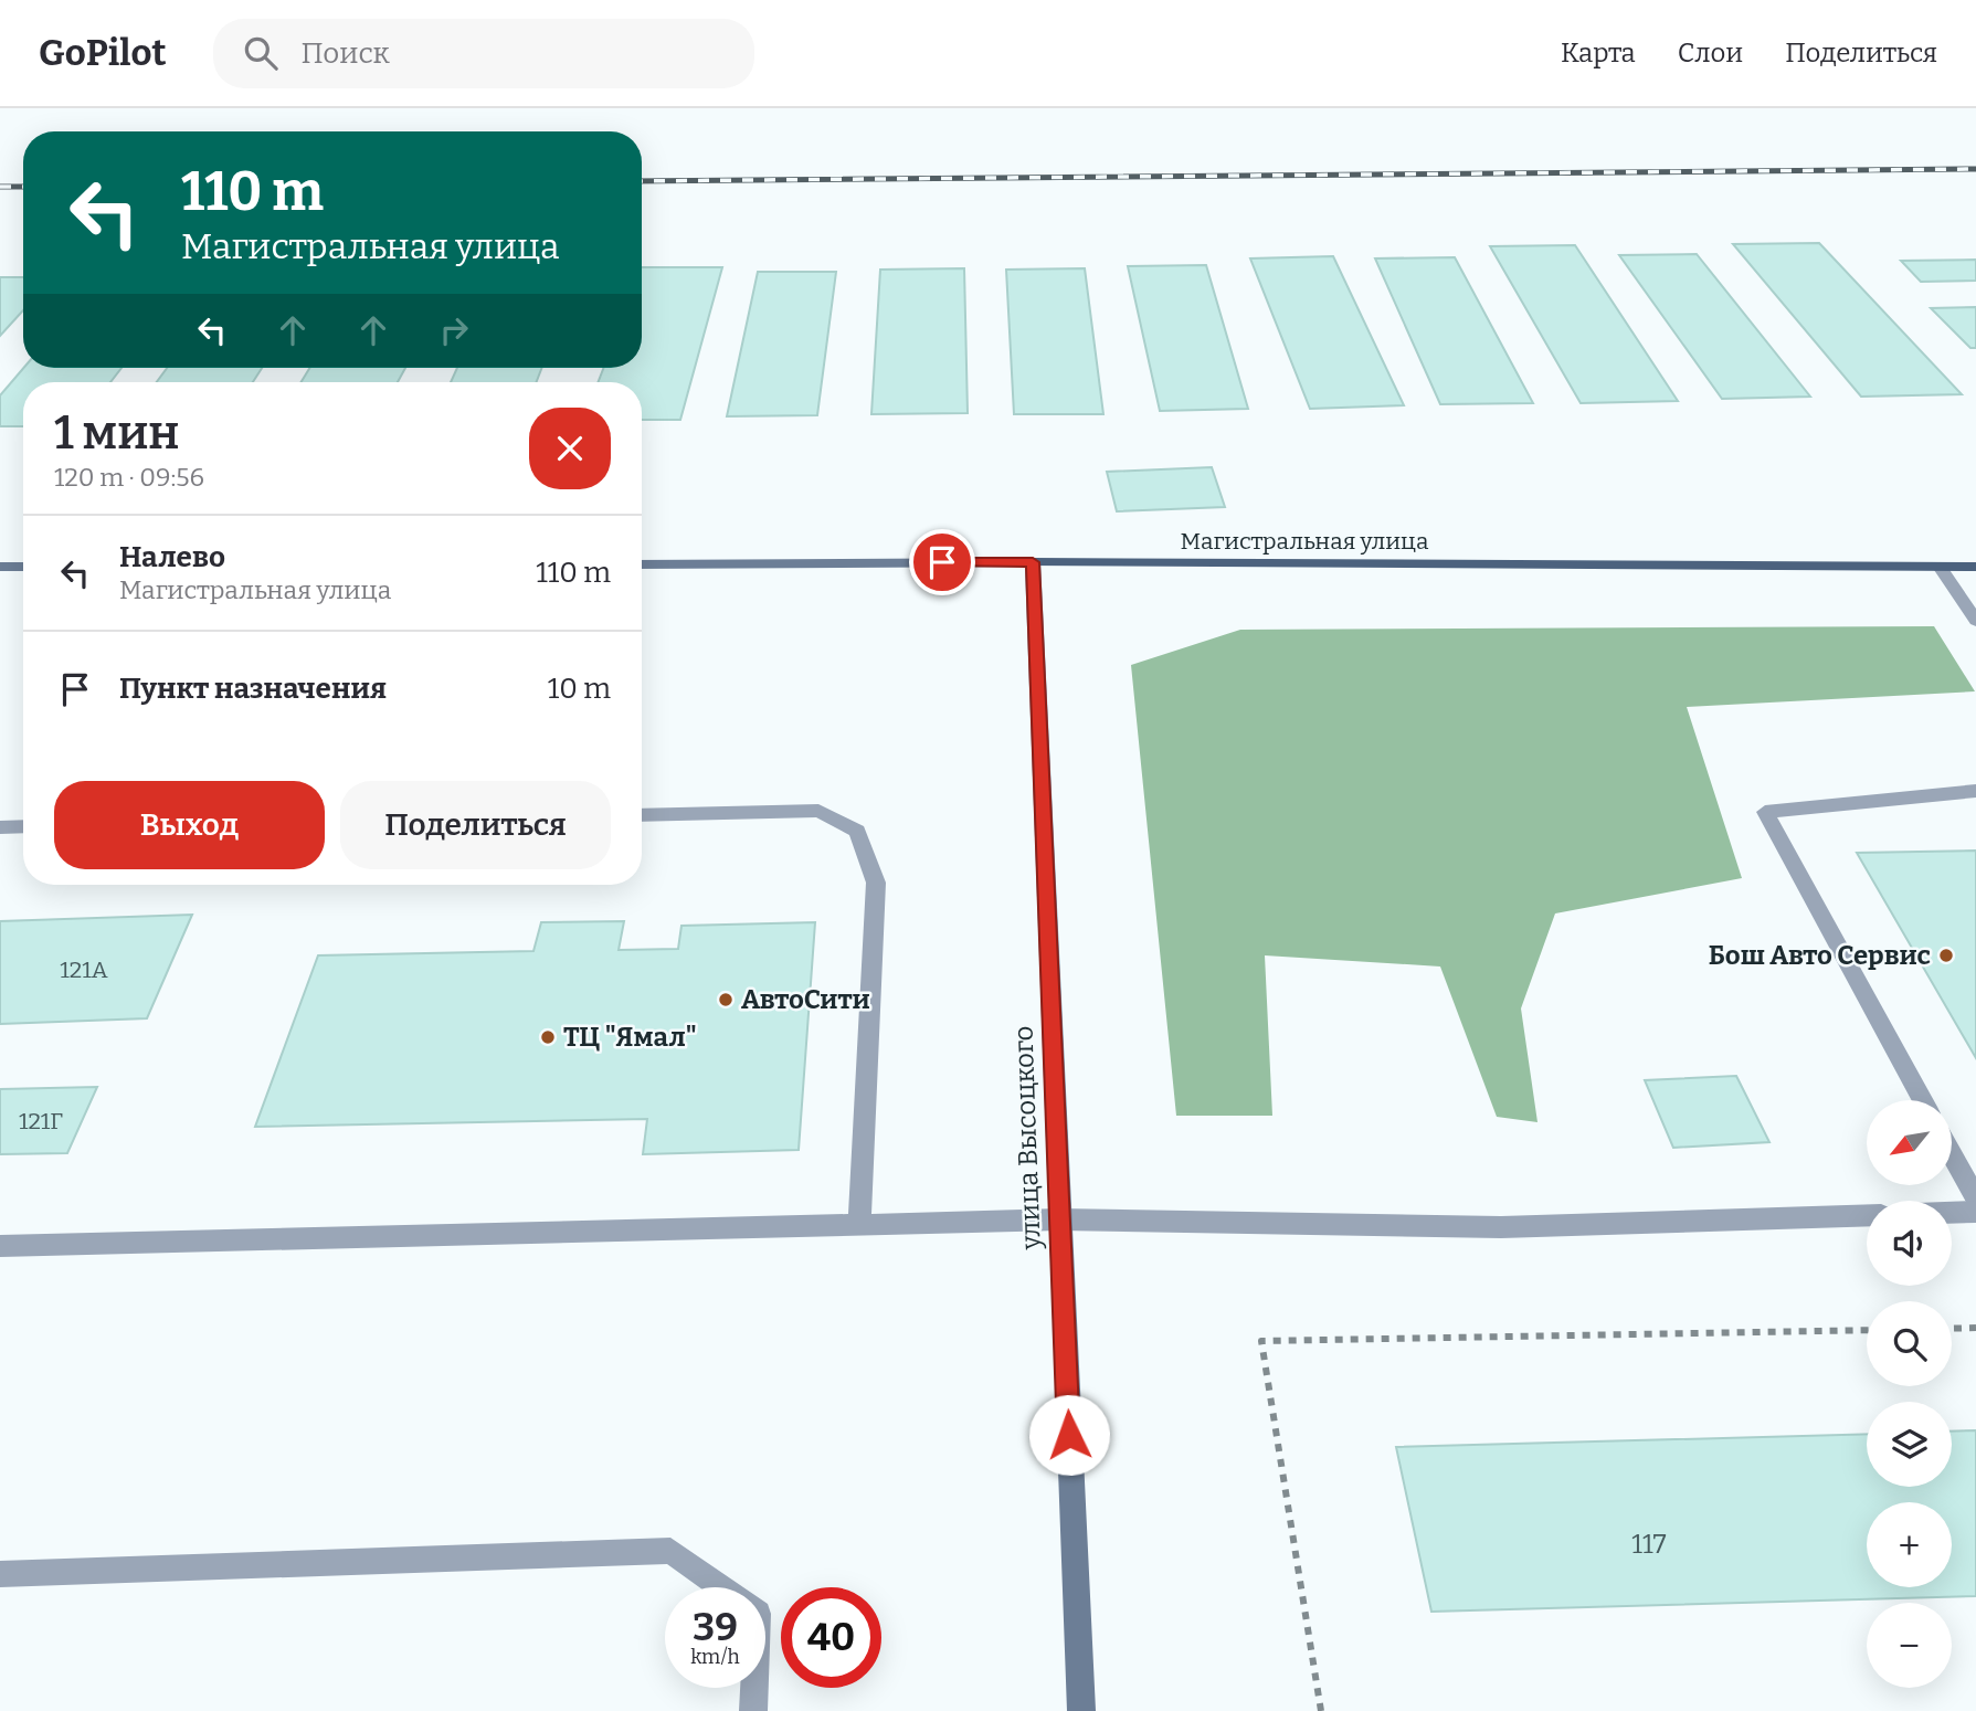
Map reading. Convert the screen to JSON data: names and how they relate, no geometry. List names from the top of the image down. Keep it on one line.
{"streets":{"main road":["Магистральная улица"],"street":["улица Высоцкого"]},"crossings":[["Магистральная улица","улица Высоцкого"]],"places":["Бош Авто Сервис","АвтоСити","ТЦ \"Ямал\""],"house_numbers":["121А","121Г","117"],"north":"bottom left","page":{"header":"GoPilot","search":"Поиск","nav":["Карта","Слои","Поделиться"],"turn":["110 m","Магистральная улица"],"heading":["1 мин","120 m · 09:56"],"list":[{"name":"Налево","note":"Магистральная улица","value":"110 m"},{"name":"Пункт назначения","value":"10 m"}],"buttons":["Выход","Поделиться"],"map_buttons":["+","−"],"speed":"39 km/h","limit":"40"}}
